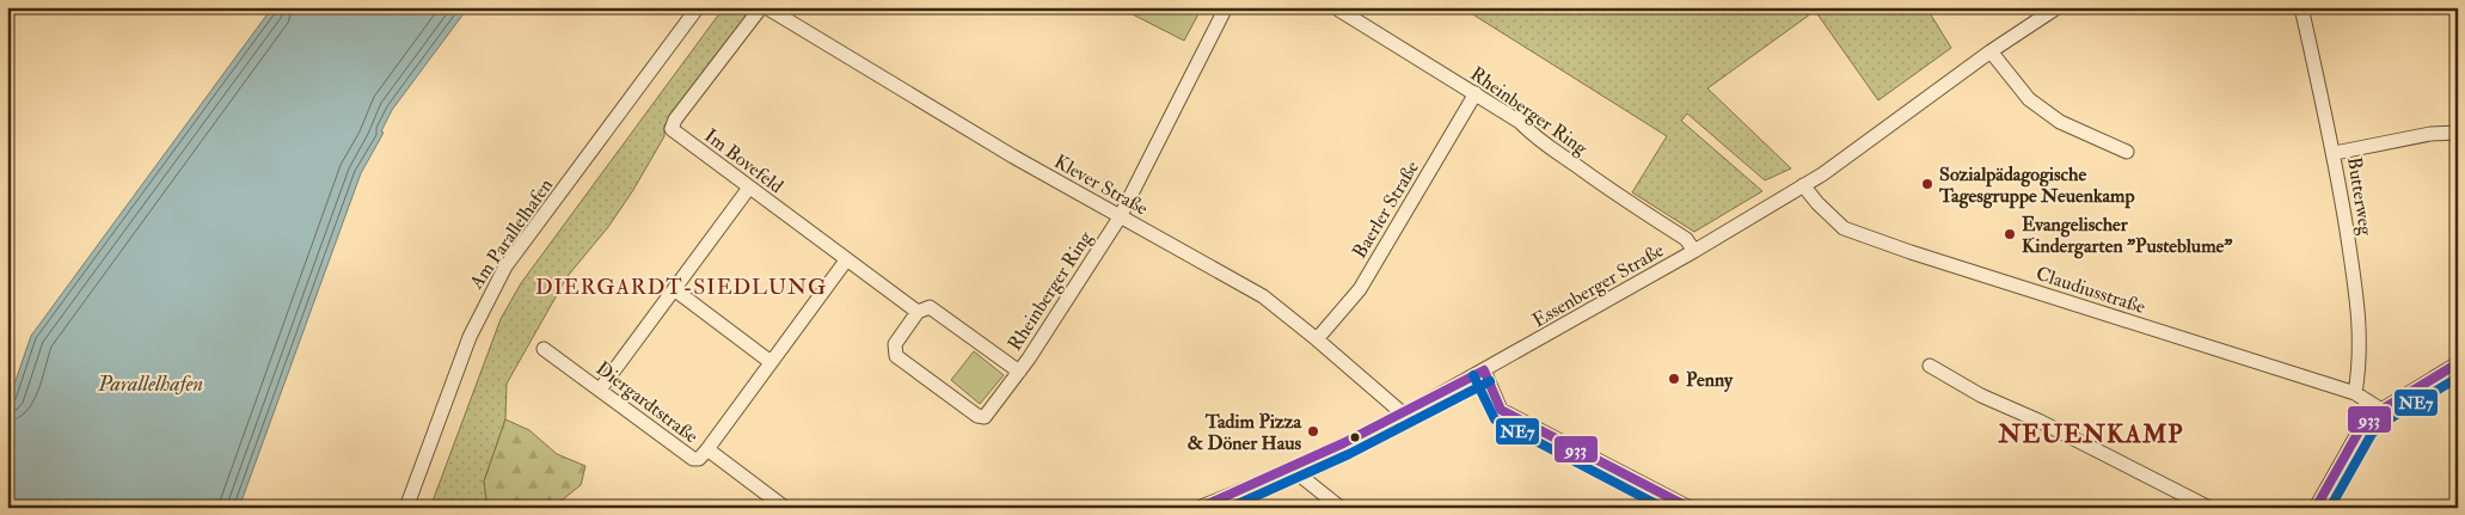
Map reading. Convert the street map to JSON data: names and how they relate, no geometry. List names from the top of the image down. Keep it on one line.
{"streets":{"street":["Rheinberger Ring","Im Bovefeld","Klever Straße","Butterweg","Baerler Straße","Am Parallelhafen","Essenberger Straße","Claudiusstraße","Diergardtstraße"]},"crossings":[["Rheinberger Ring","Im Bovefeld"],["Rheinberger Ring","Klever Straße"],["Rheinberger Ring","Baerler Straße"],["Rheinberger Ring","Essenberger Straße"],["Klever Straße","Baerler Straße"],["Klever Straße","Essenberger Straße"],["Butterweg","Claudiusstraße"],["Essenberger Straße","Claudiusstraße"]],"districts":["DIERGARDT-SIEDLUNG","NEUENKAMP"],"water":["Parallelhafen"],"places":["Sozialpädagogische Tagesgruppe Neuenkamp","Evangelischer Kindergarten \"Pusteblume\"","Penny","Tadim Pizza & Döner Haus"],"lines":["transit line 933","transit line NE7"]}
